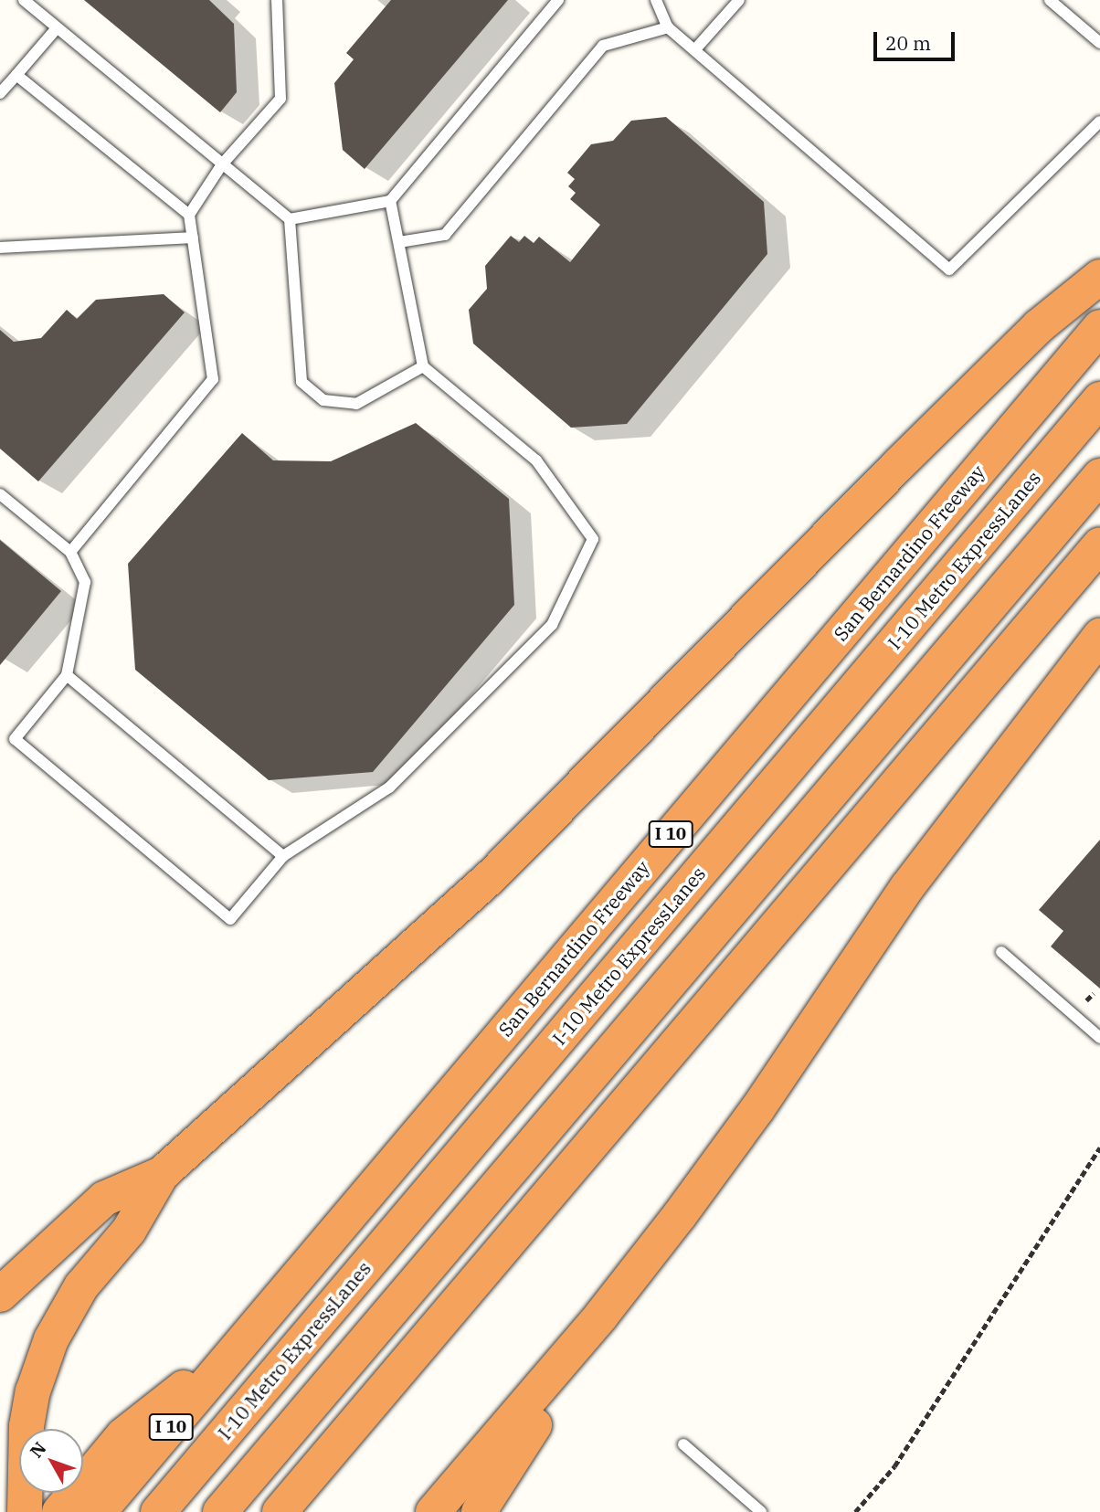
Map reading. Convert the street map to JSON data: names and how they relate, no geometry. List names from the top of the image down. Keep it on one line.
{"streets":{"highway":["San Bernardino Freeway","I-10 Metro ExpressLanes","I 10"]},"scale_bar":"20 m","north":"top left"}
